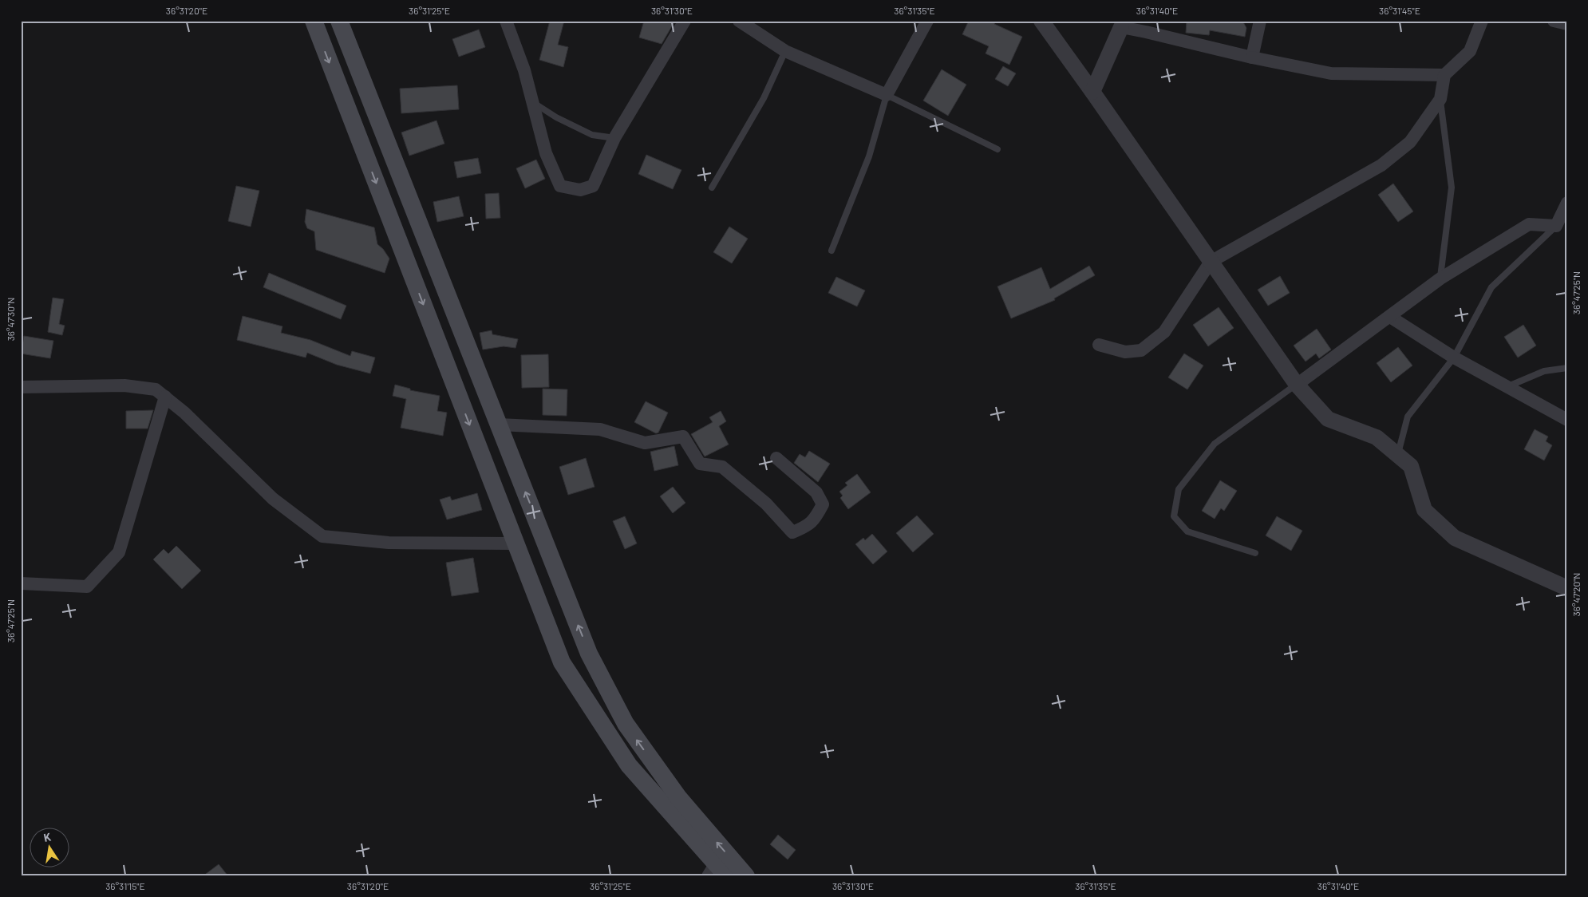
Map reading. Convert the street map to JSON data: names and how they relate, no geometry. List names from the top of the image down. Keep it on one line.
{"north":"top","coordinates":["36°31'20\"E","36°31'25\"E","36°31'30\"E","36°31'35\"E","36°31'40\"E","36°31'45\"E","36°47'25\"N","36°47'30\"N","36°47'20\"N","36°31'15\"E"]}
